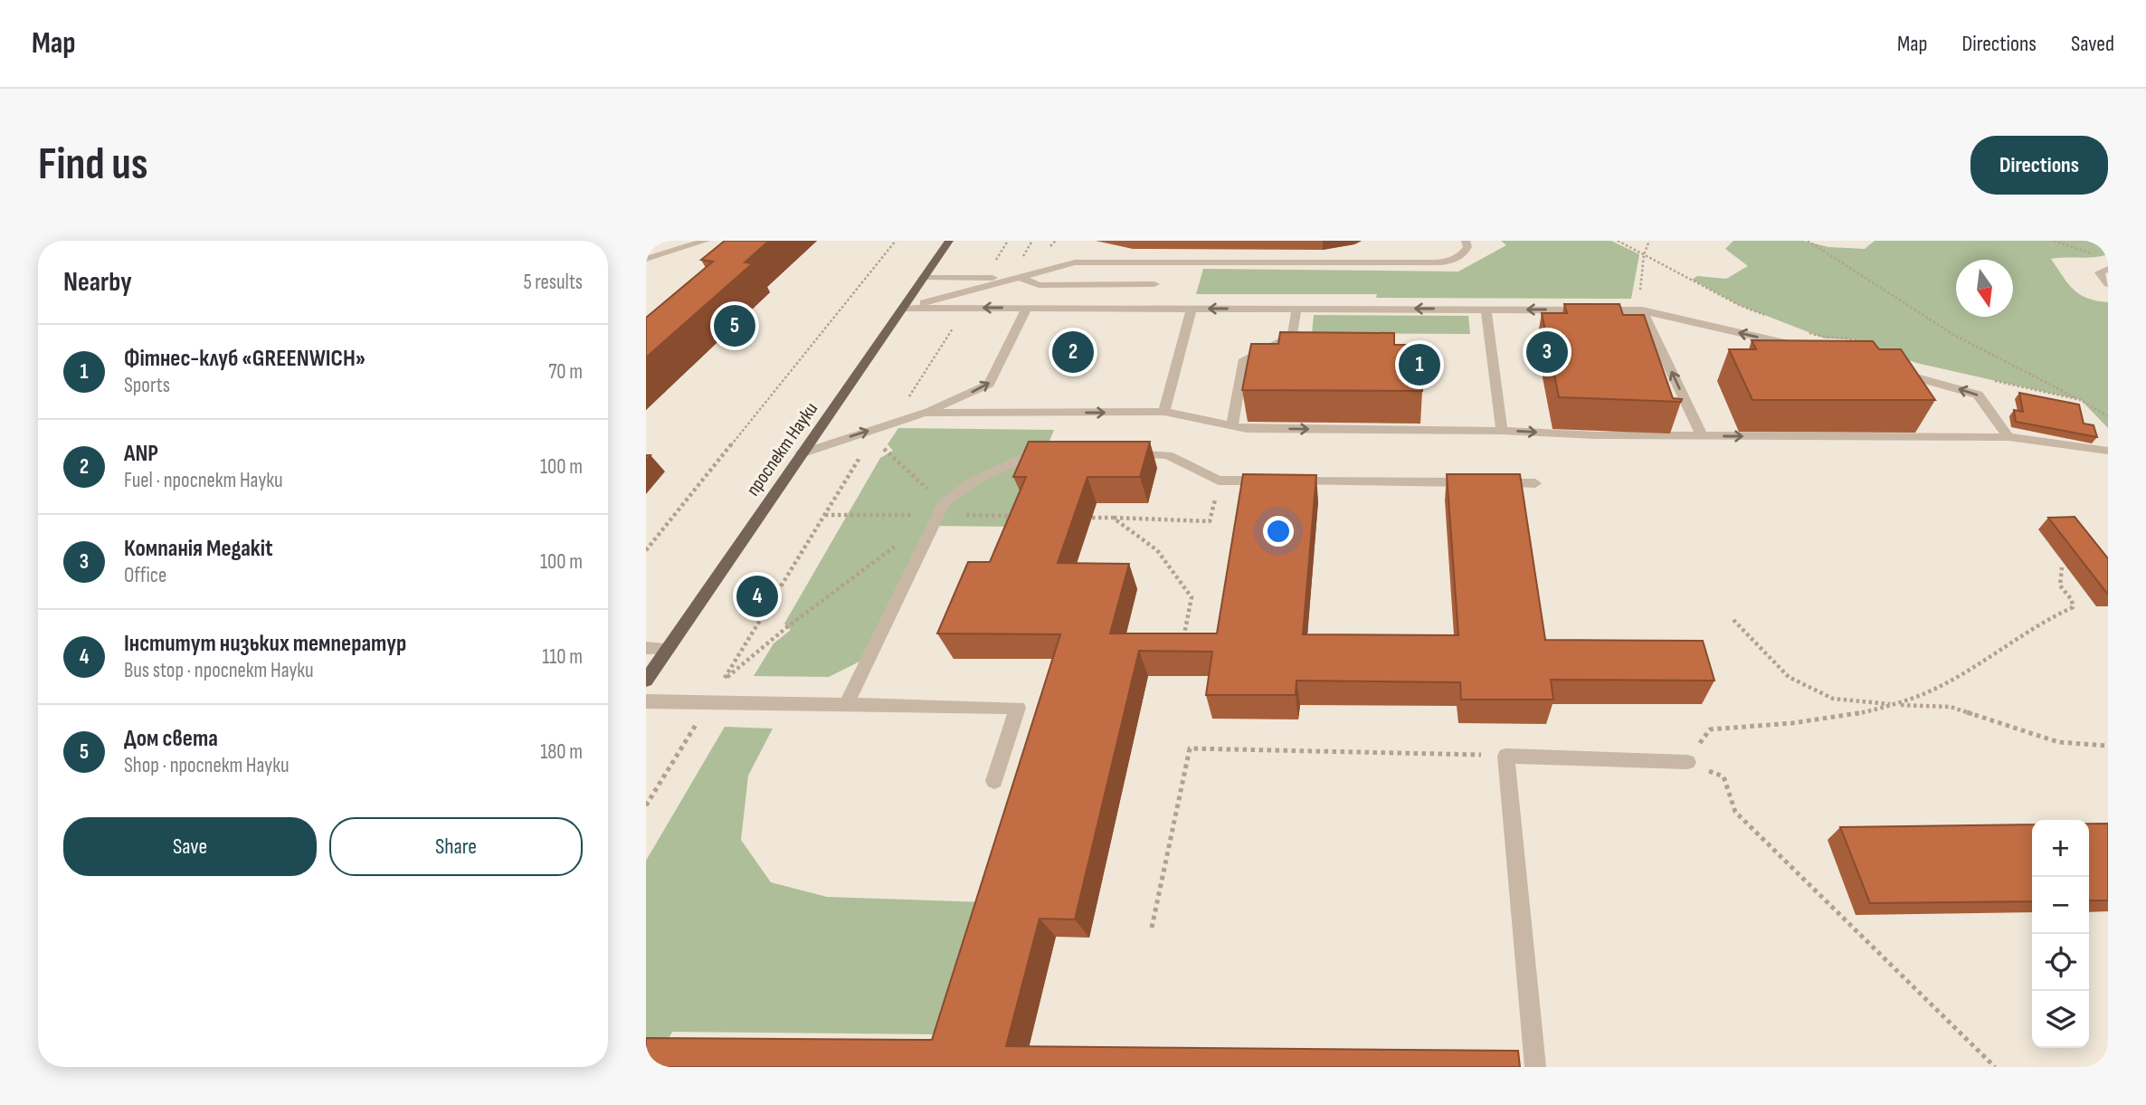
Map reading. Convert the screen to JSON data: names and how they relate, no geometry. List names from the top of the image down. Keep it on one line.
{"streets":{"main road":["проспект Науки"]},"north":"bottom","page":{"header":"Map","nav":["Map","Directions","Saved"],"buttons":["Directions",["Save","Share"]],"title":"Find us","heading":["Nearby","5 results"],"pins":["5","2","3","1","4"],"list":[{"mark":"1","name":"Фітнес-клуб «GREENWICH»","note":"Sports","value":"70 m"},{"mark":"2","name":"ANP","note":"Fuel · проспект Науки","value":"100 m"},{"mark":"3","name":"Компанія Megakit","note":"Office","value":"100 m"},{"mark":"4","name":"Інститут низьких температур","note":"Bus stop · проспект Науки","value":"110 m"},{"mark":"5","name":"Дом света","note":"Shop · проспект Науки","value":"180 m"}],"map_buttons":["+","−"]}}
